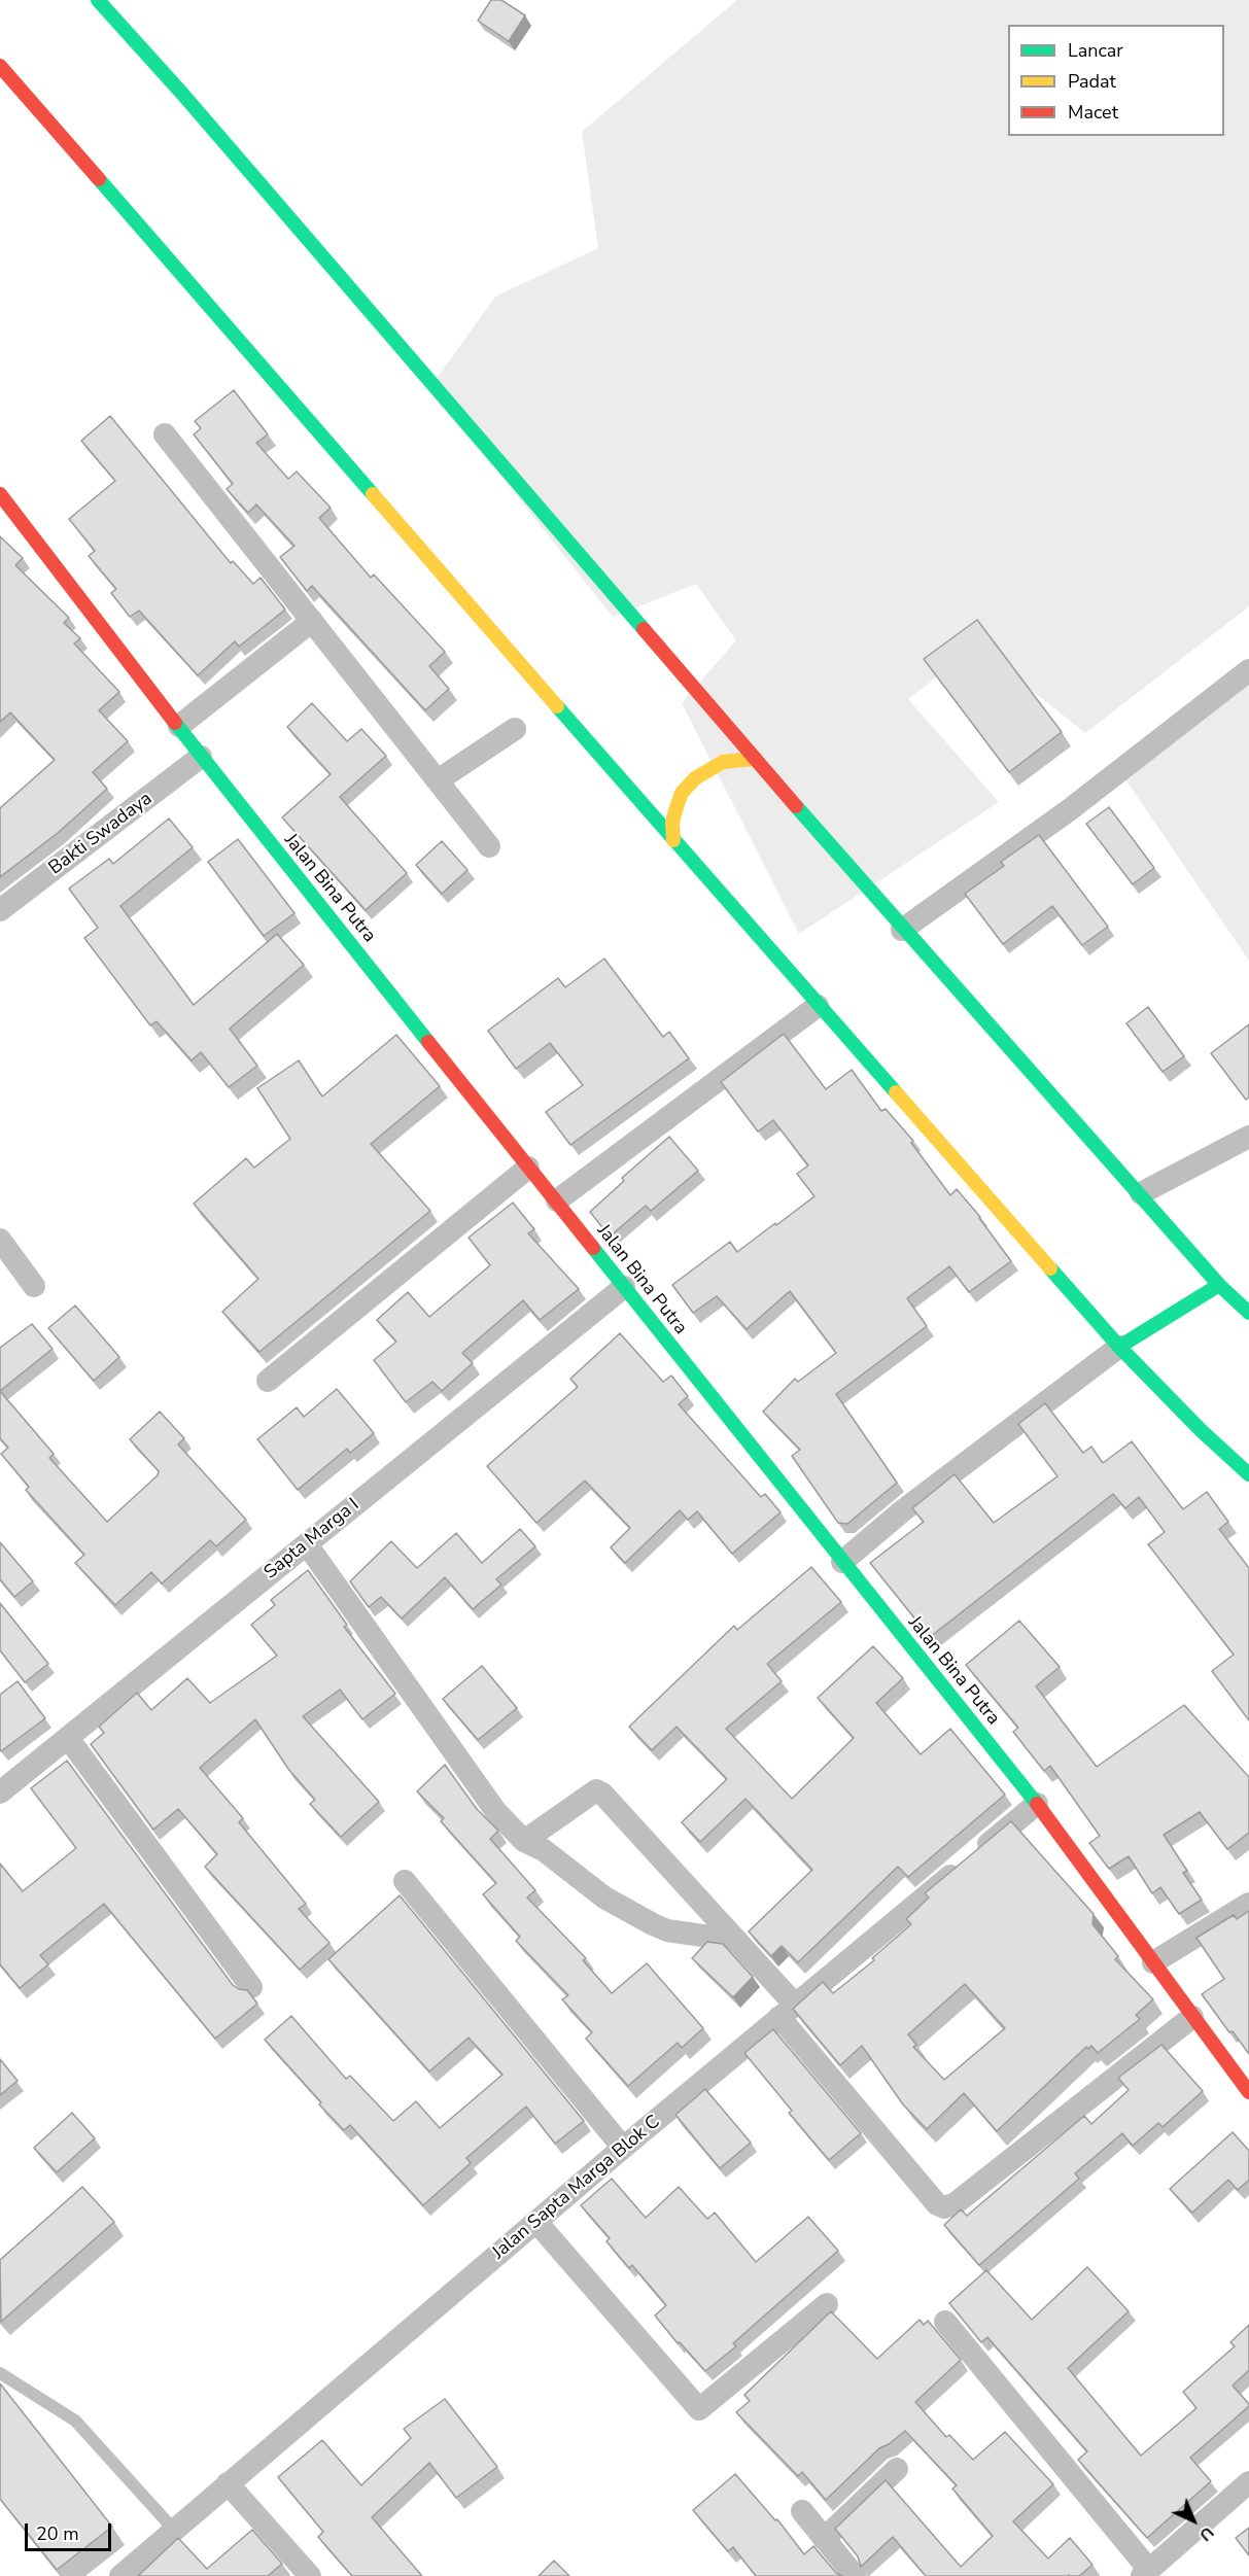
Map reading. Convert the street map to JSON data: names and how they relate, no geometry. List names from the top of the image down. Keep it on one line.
{"streets":{"main road":["Jalan Bina Putra"],"street":["Bakti Swadaya","Sapta Marga I","Jalan Sapta Marga Blok C"]},"crossings":[["Bakti Swadaya","Jalan Bina Putra"],["Jalan Bina Putra","Sapta Marga I"],["Jalan Bina Putra","Jalan Sapta Marga Blok C"]],"legend":["Lancar","Padat","Macet"],"scale_bar":"20 m","north":"bottom right"}
